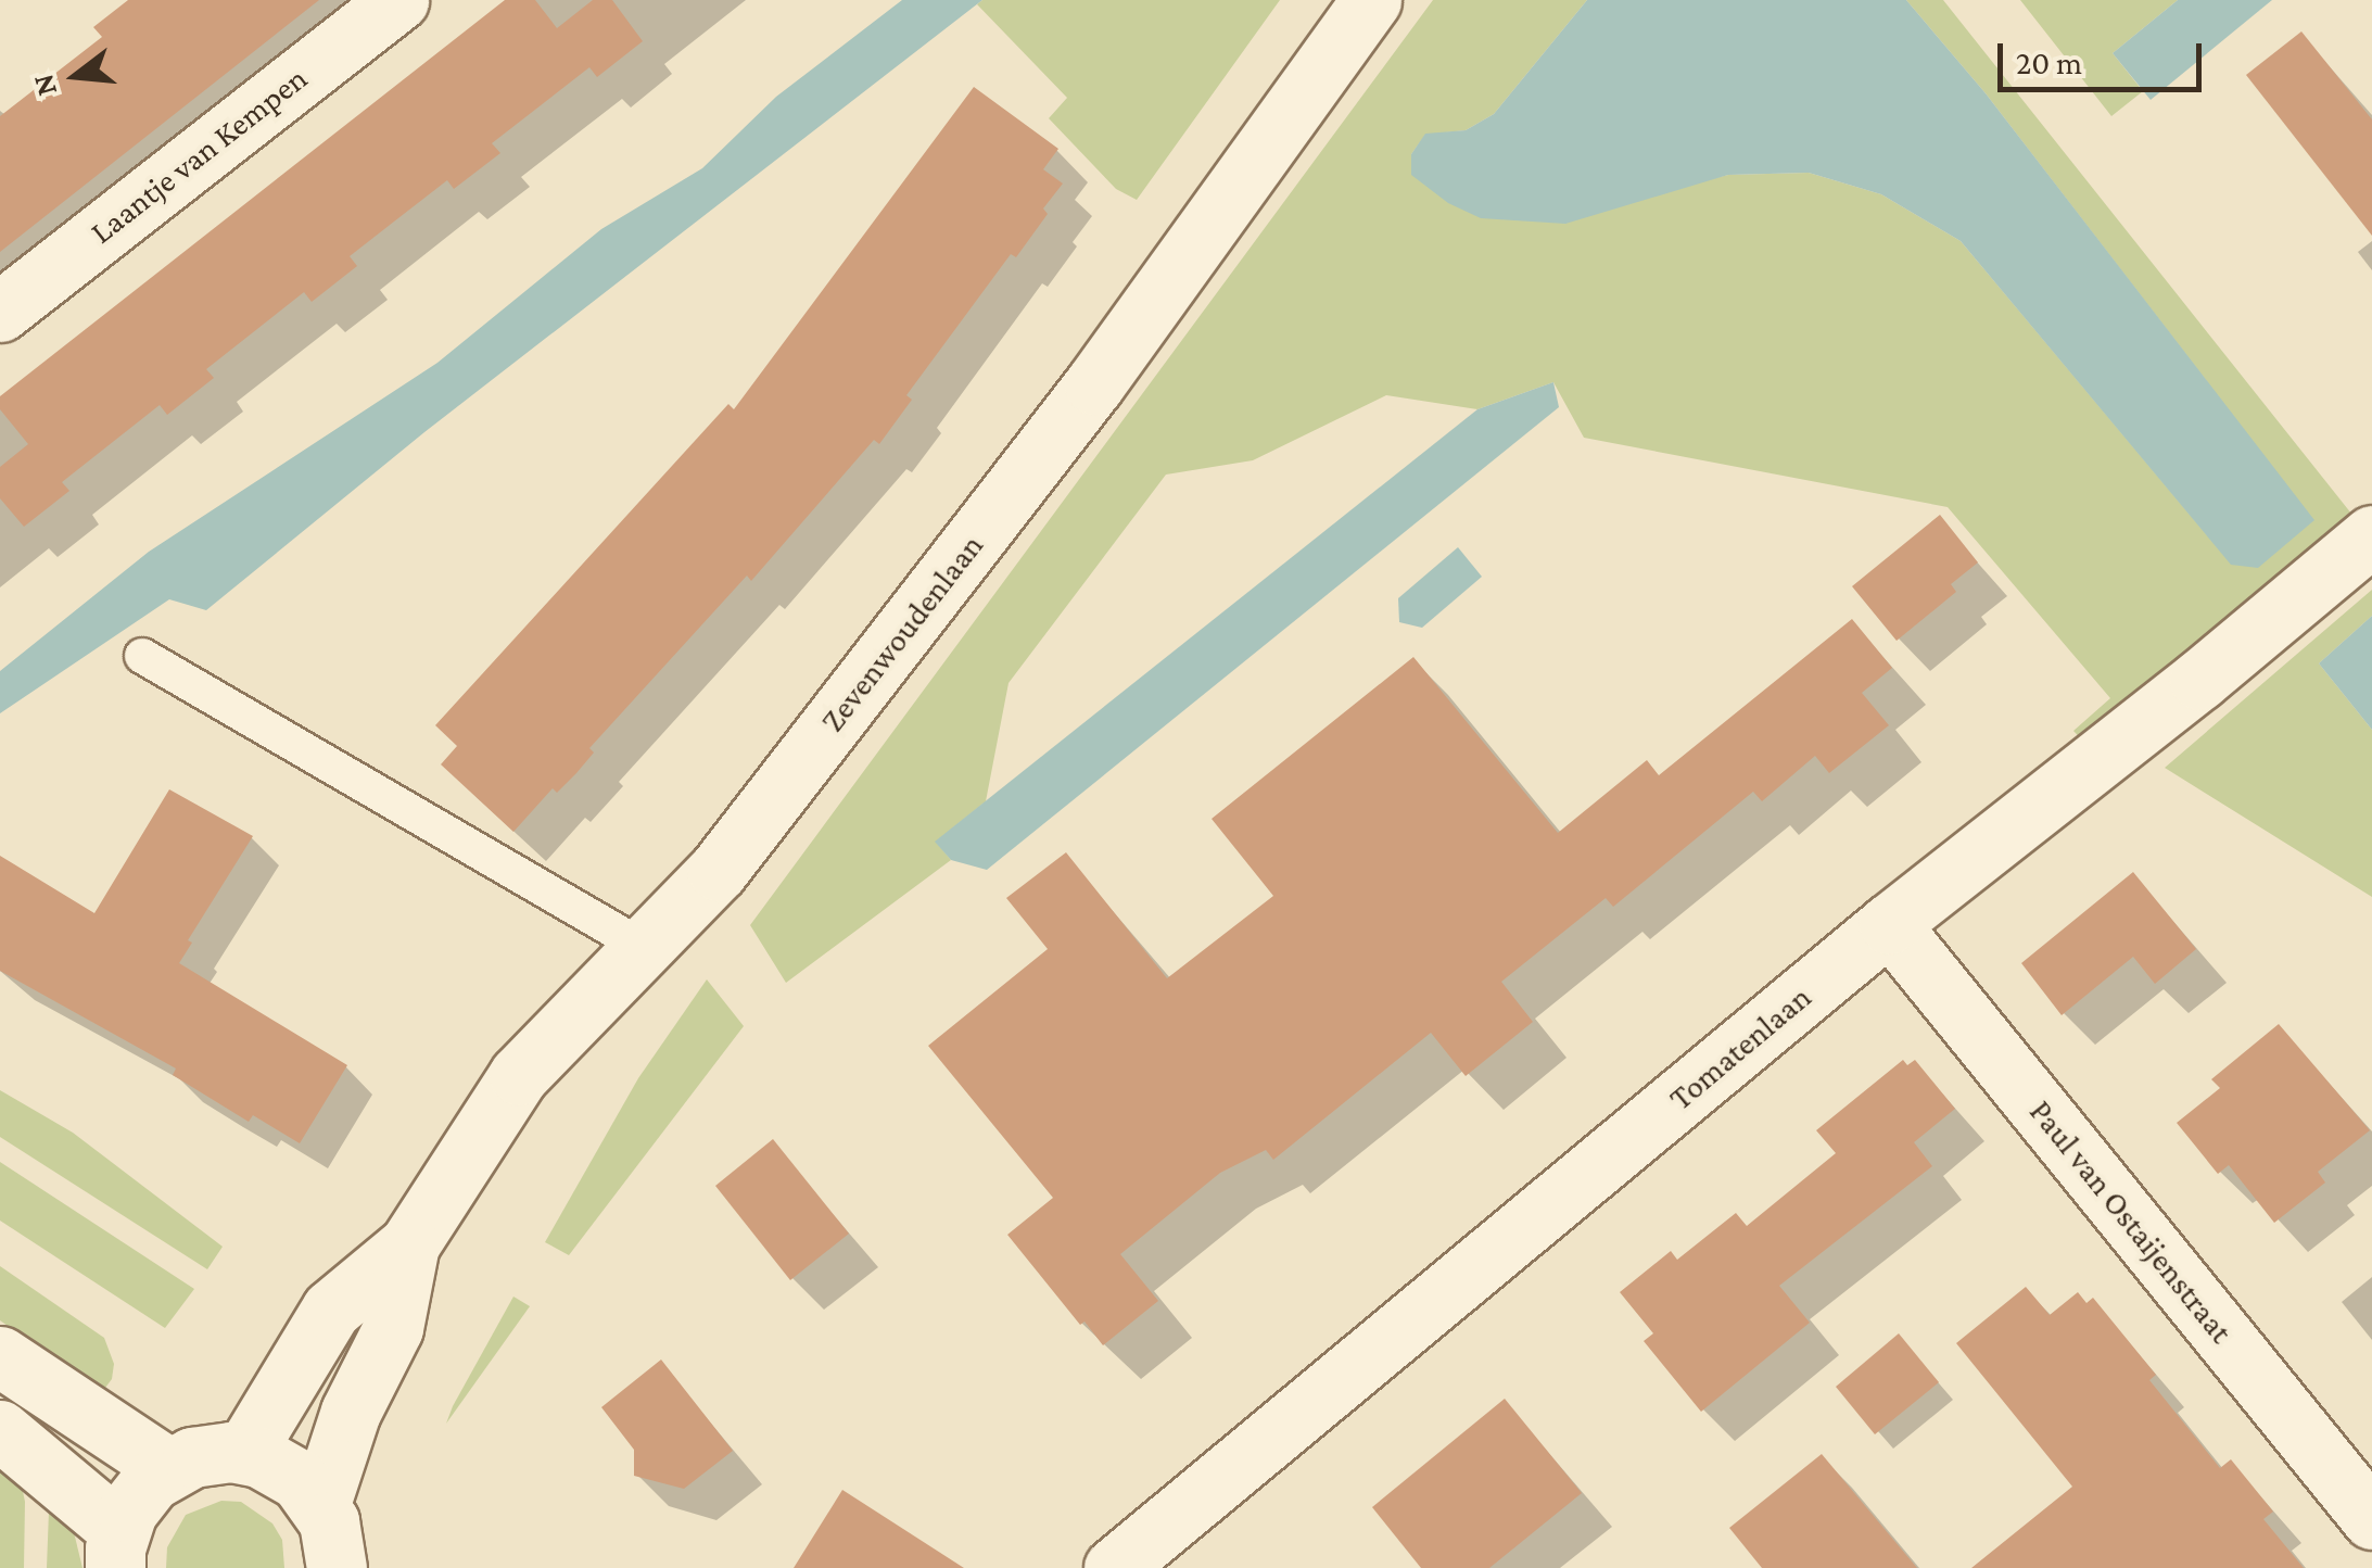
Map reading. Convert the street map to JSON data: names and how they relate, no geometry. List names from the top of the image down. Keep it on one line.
{"streets":{"street":["Laantje van Kempen","Zevenwoudenlaan","Tomatenlaan","Paul van Ostaijenstraat"]},"crossings":[["Tomatenlaan","Paul van Ostaijenstraat"]],"scale_bar":"20 m","north":"left"}
